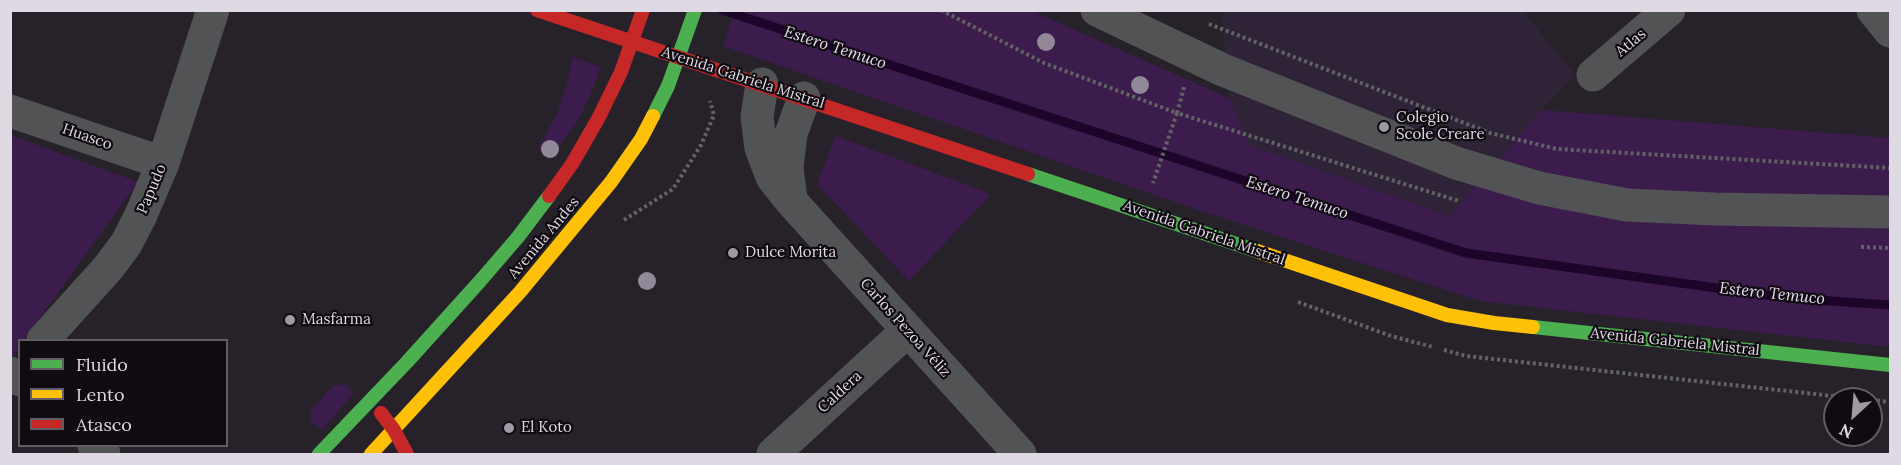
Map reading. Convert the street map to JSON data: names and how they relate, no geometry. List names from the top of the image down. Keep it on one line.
{"streets":{"street":["Atlas","Avenida Gabriela Mistral","Huasco","Papudo","Avenida Andes","Carlos Pezoa Véliz","Caldera"]},"crossings":[["Avenida Gabriela Mistral","Avenida Andes"],["Avenida Gabriela Mistral","Carlos Pezoa Véliz"],["Huasco","Papudo"],["Carlos Pezoa Véliz","Caldera"]],"water":["Estero Temuco"],"places":["Colegio Scole Creare","Dulce Morita","Masfarma","El Koto"],"legend":["Fluido","Lento","Atasco"],"north":"bottom left"}
